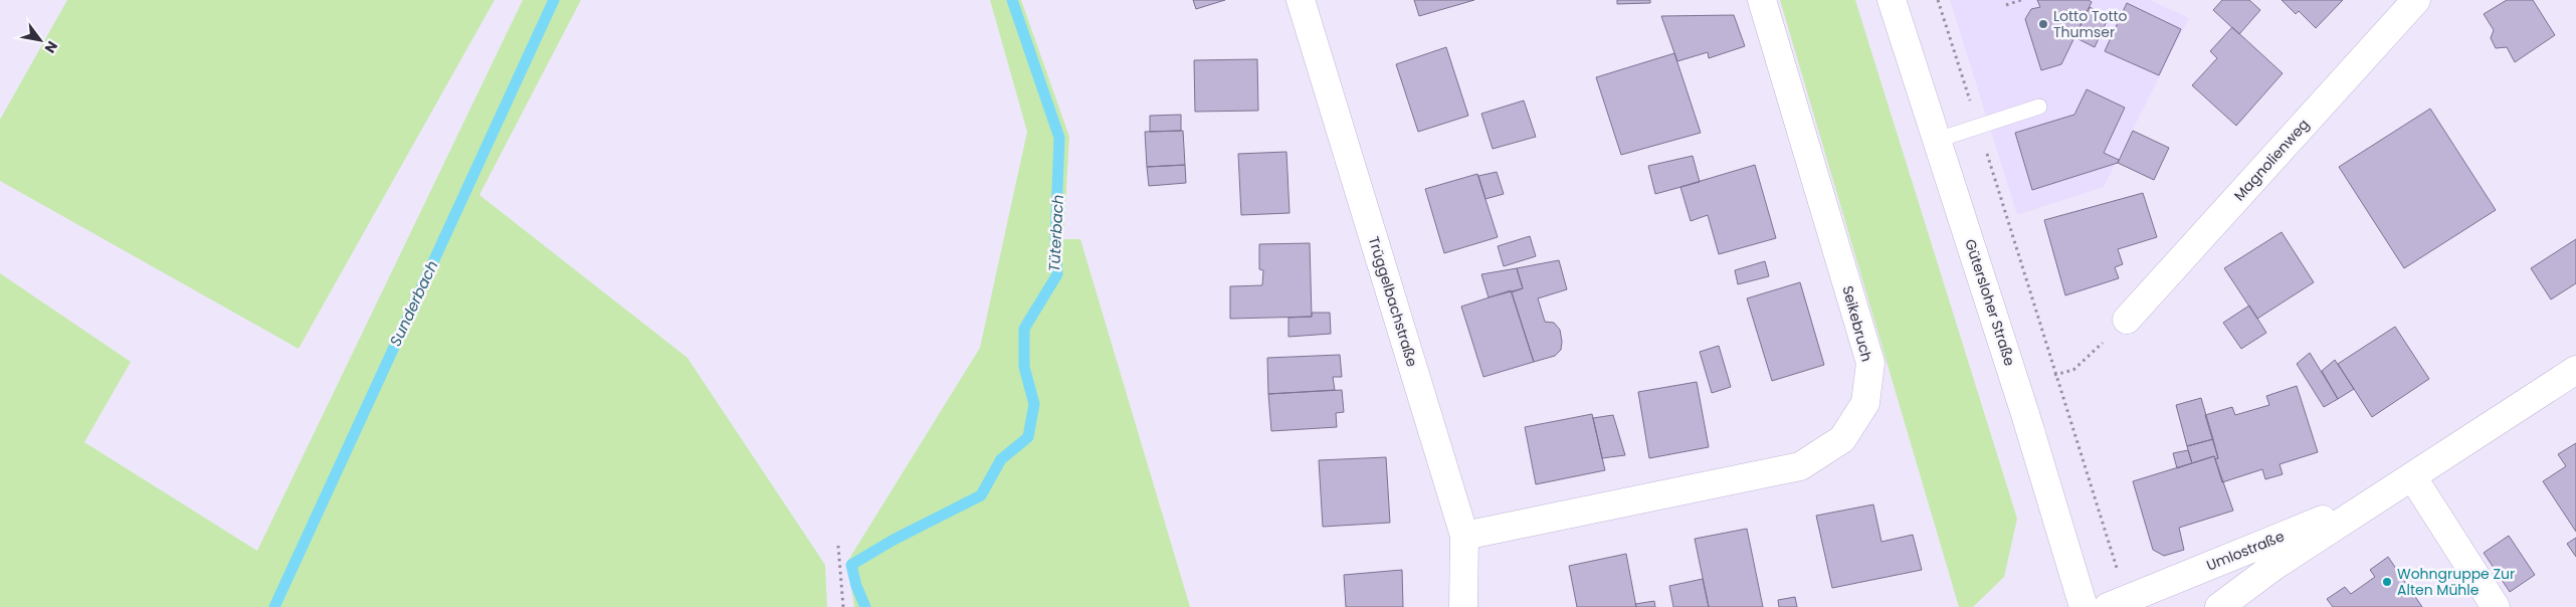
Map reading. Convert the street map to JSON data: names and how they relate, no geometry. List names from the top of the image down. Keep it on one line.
{"streets":{"street":["Magnolienweg","Trüggelbachstraße","Gütersloher Straße","Seikebruch","Umlostraße"]},"crossings":[["Trüggelbachstraße","Seikebruch"]],"water":["Tüterbach","Sunderbach"],"places":["Lotto Totto Thumser","Wohngruppe Zur Alten Mühle"],"north":"bottom right"}
